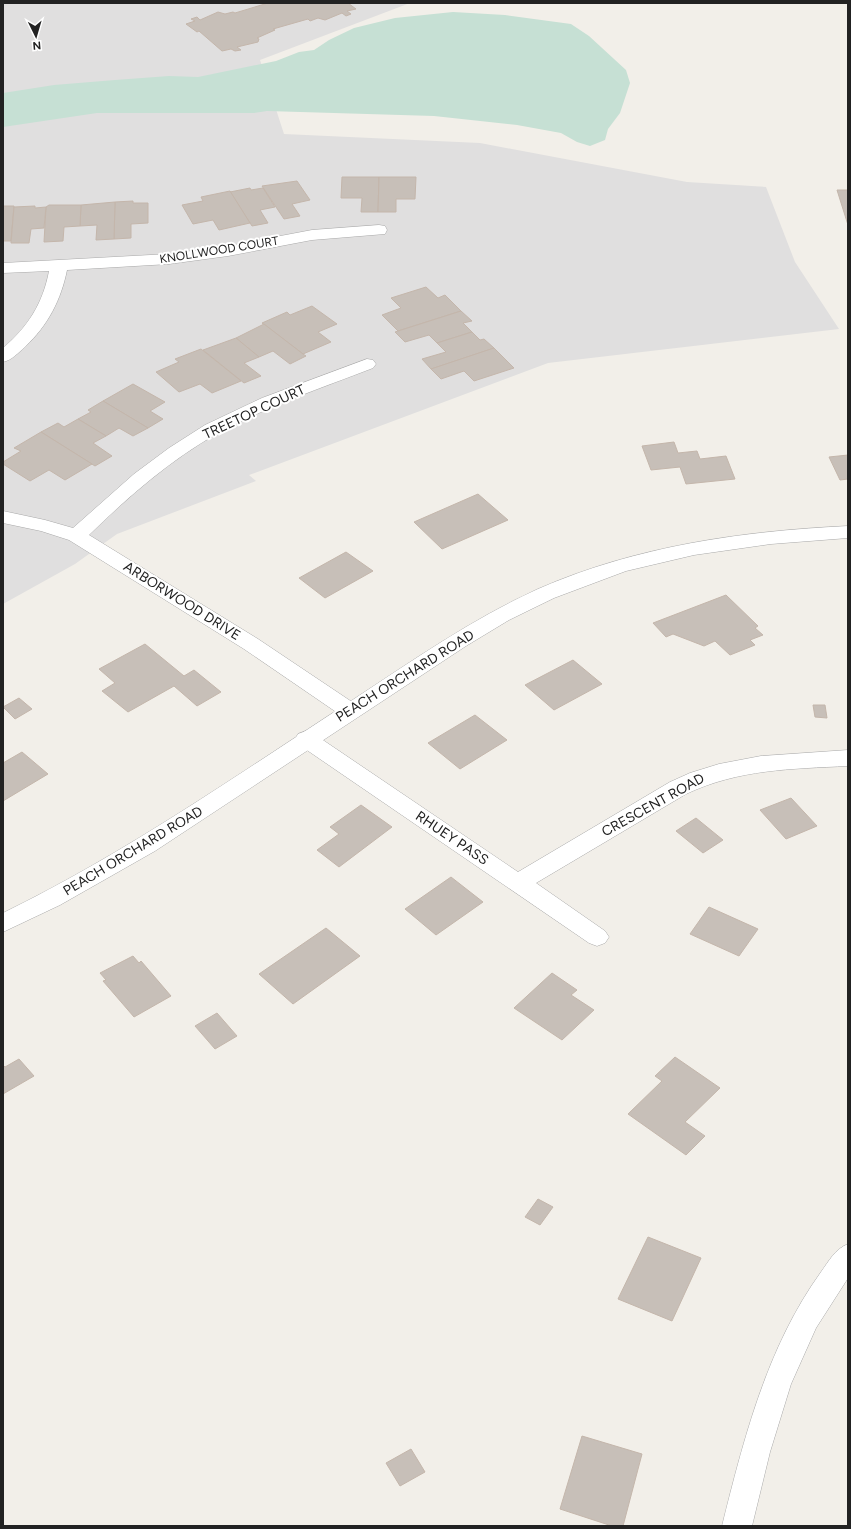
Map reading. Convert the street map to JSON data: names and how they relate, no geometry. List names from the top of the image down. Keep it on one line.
{"streets":{"street":["KNOLLWOOD COURT","TREETOP COURT","ARBORWOOD DRIVE","PEACH ORCHARD ROAD","CRESCENT ROAD","RHUEY PASS"]},"crossings":[["TREETOP COURT","ARBORWOOD DRIVE"],["ARBORWOOD DRIVE","PEACH ORCHARD ROAD"],["PEACH ORCHARD ROAD","RHUEY PASS"],["CRESCENT ROAD","RHUEY PASS"]],"north":"bottom"}
